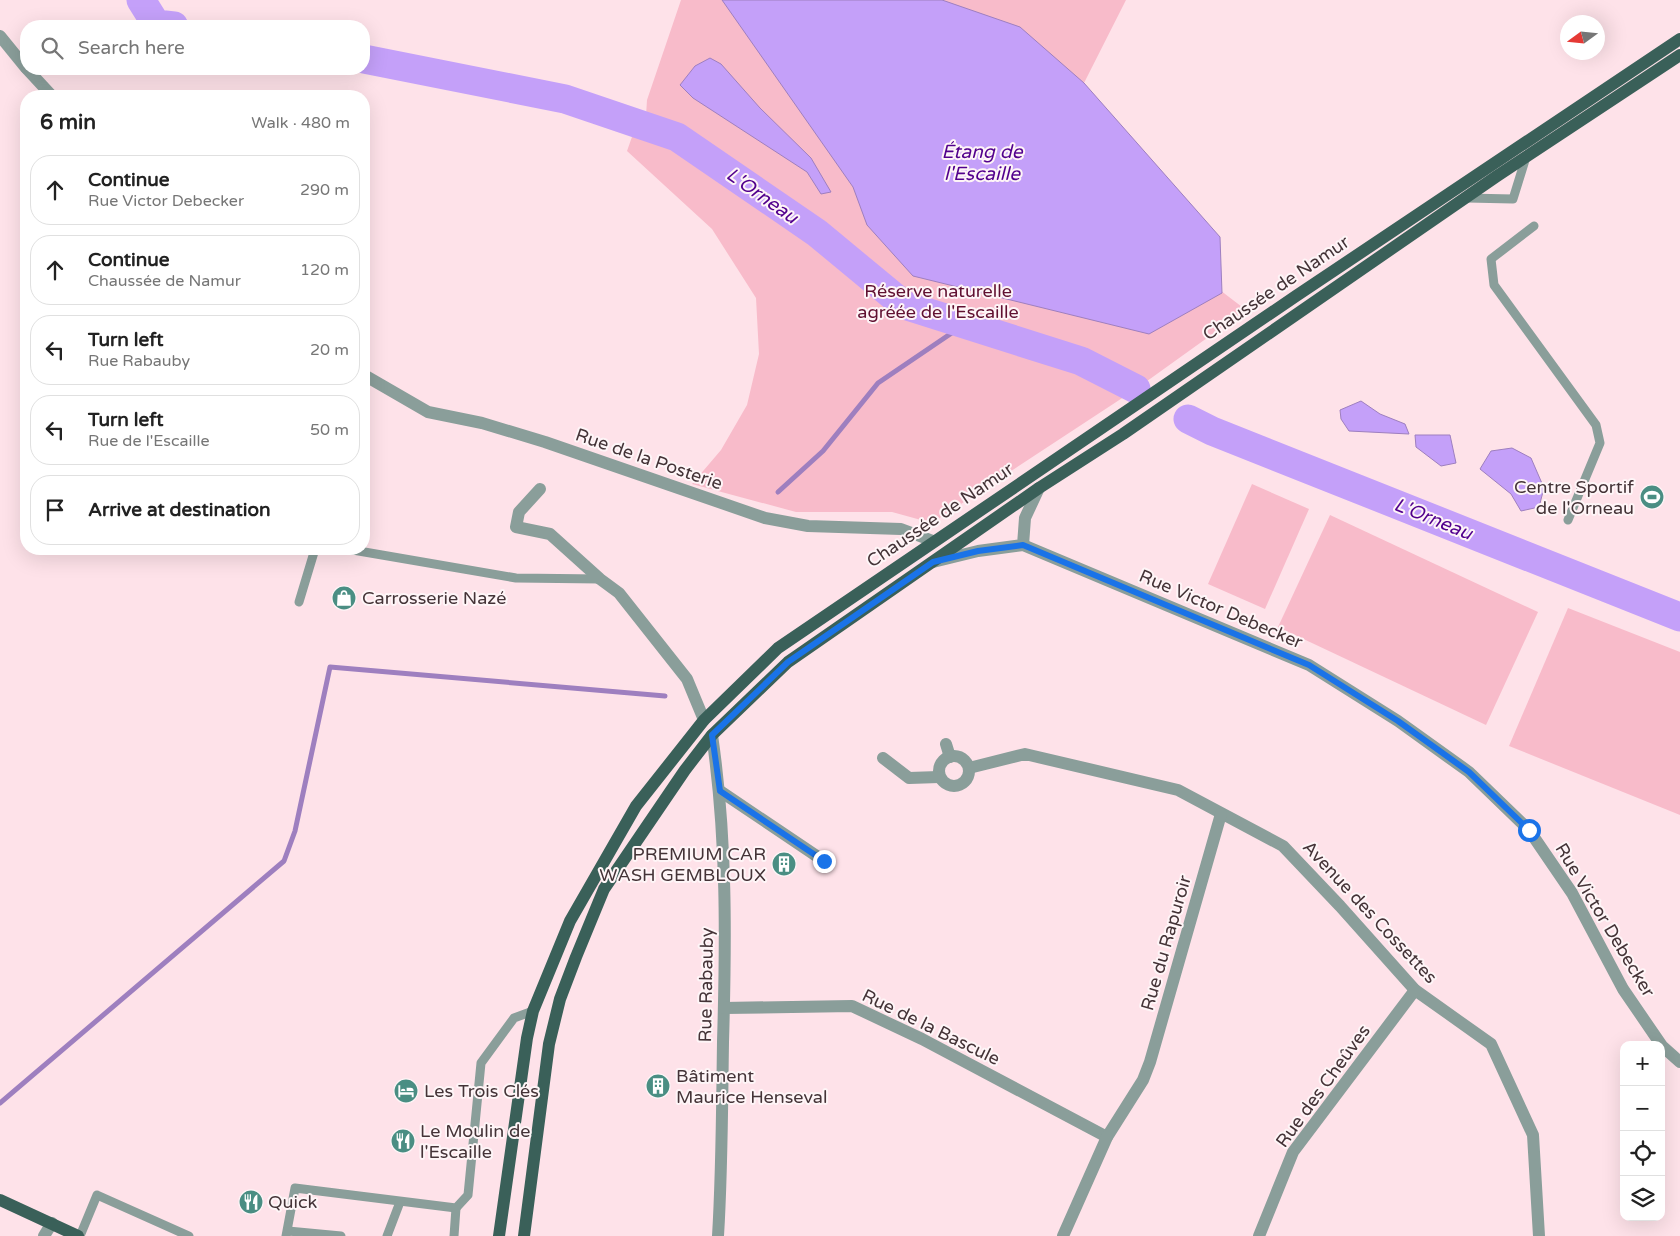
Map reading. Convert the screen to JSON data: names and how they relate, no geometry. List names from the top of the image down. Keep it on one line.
{"streets":{"main road":["Chaussée de Namur"],"street":["Rue de la Posterie","Rue Victor Debecker","Avenue des Cossettes","Rue du Rapuroir","Rue Rabauby","Rue de la Bascule","Rue des Cheûves"]},"crossings":[["Chaussée de Namur","Rue de la Posterie"],["Chaussée de Namur","Rue Rabauby"],["Avenue des Cossettes","Rue du Rapuroir"],["Avenue des Cossettes","Rue des Cheûves"],["Rue du Rapuroir","Rue de la Bascule"],["Rue Rabauby","Rue de la Bascule"]],"water":["Étang de l'Escaille","L'Orneau"],"parks":["Réserve naturelle agréée de l'Escaille"],"places":{"sports":["Centre Sportif de l'Orneau"],"shop":["Carrosserie Nazé"],"building":["PREMIUM CAR WASH GEMBLOUX","Bâtiment Maurice Henseval"],"hotel":["Les Trois Clés"],"restaurant":["Le Moulin de l'Escaille","Quick"]},"north":"left","page":{"search":"Search here","heading":["6 min","Walk · 480 m"],"list":[["Continue","Rue Victor Debecker","290 m"],["Continue","Chaussée de Namur","120 m"],["Turn left","Rue Rabauby","20 m"],["Turn left","Rue de l'Escaille","50 m"],"Arrive at destination"],"map_buttons":["+","−"]}}
